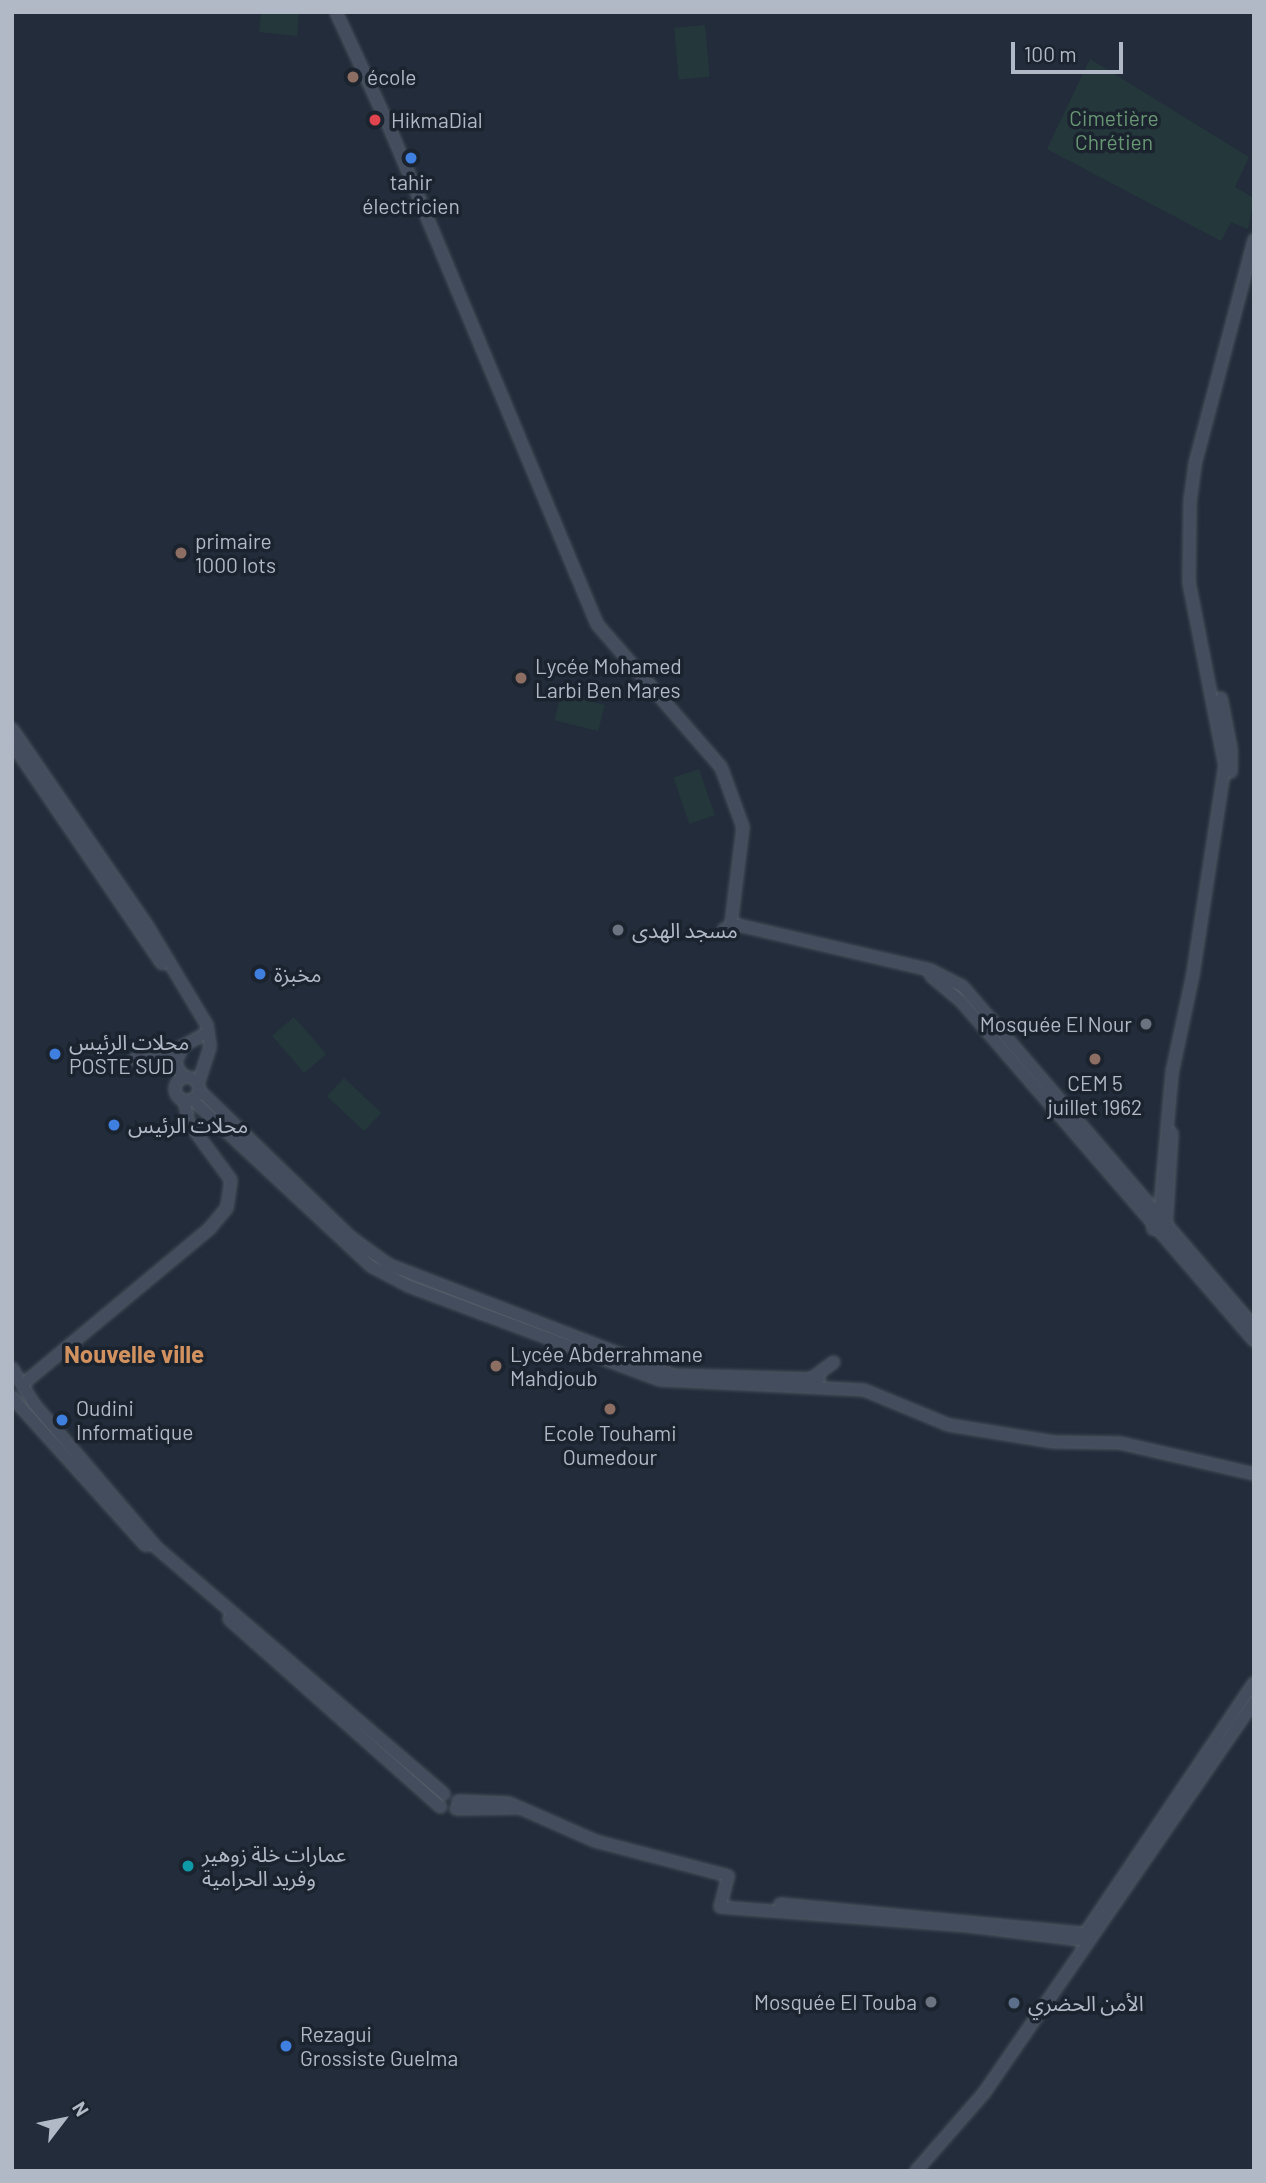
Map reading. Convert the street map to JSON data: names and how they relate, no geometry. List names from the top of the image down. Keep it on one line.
{"districts":["Nouvelle ville"],"parks":["Cimetière Chrétien"],"places":["école","HikmaDial","tahir électricien","primaire 1000 lots","Lycée Mohamed Larbi Ben Mares","مسجد الهدى","مخبزة","Mosquée El Nour","محلات الرئيس POSTE SUD","CEM 5 juillet 1962","محلات الرئيس","Lycée Abderrahmane Mahdjoub","Ecole Touhami Oumedour","Oudini Informatique","عمارات خلة زوهير وفريد الحرامية","Mosquée El Touba","الأمن الحضري","Rezagui Grossiste Guelma"],"scale_bar":"100 m","north":"top right"}
